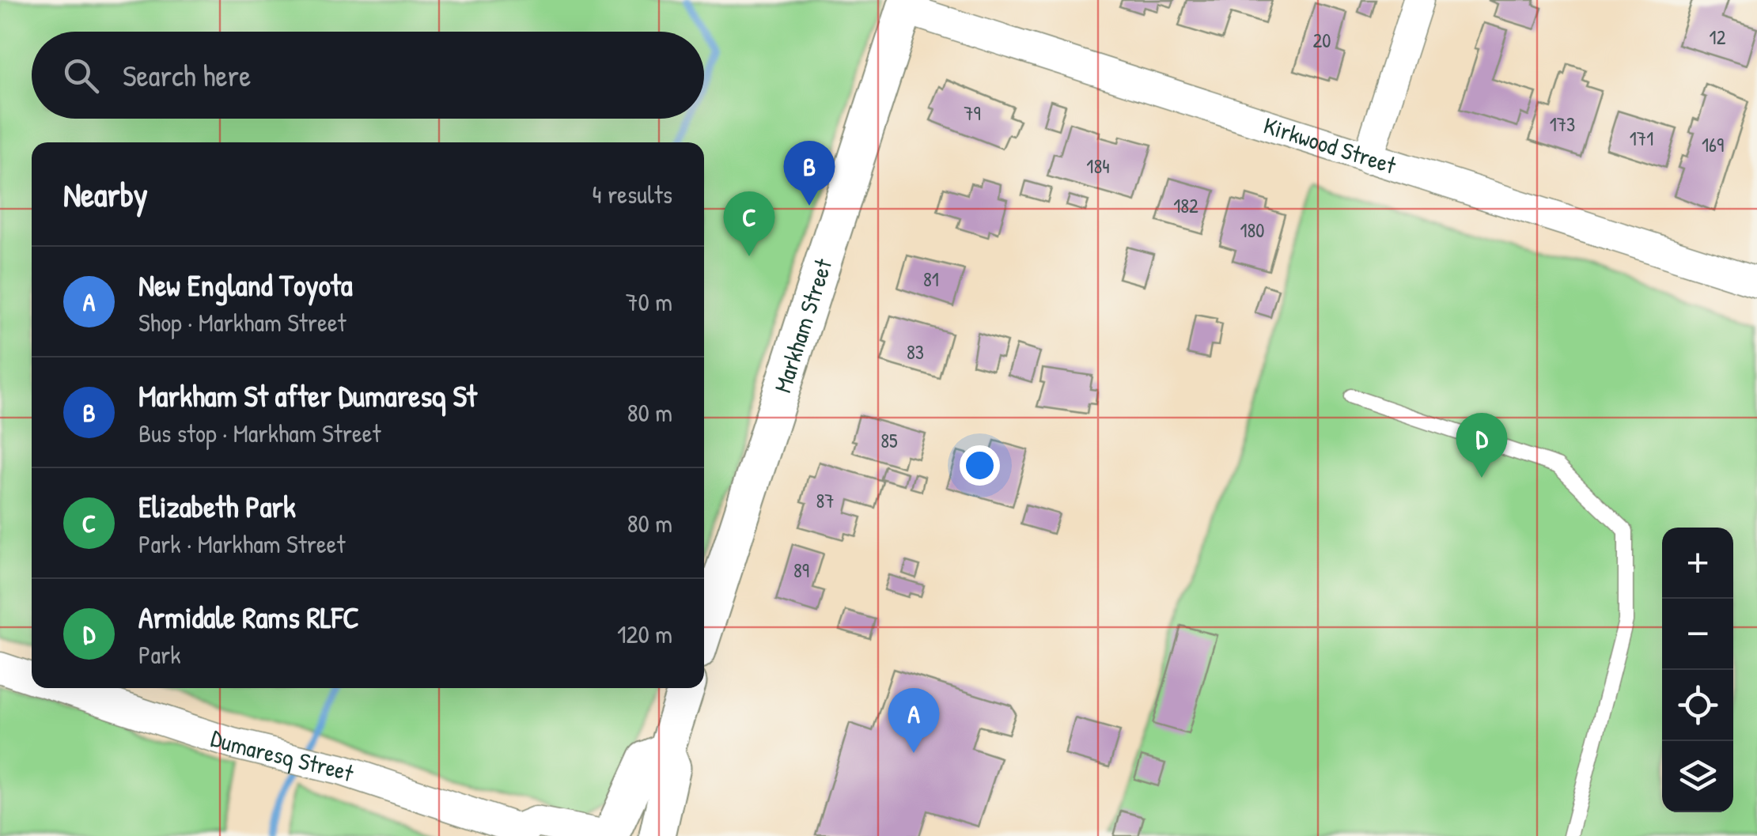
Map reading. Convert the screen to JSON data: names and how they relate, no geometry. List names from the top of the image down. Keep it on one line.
{"streets":{"street":["Kirkwood Street","Markham Street","Dumaresq Street"]},"crossings":[["Kirkwood Street","Markham Street"]],"house_numbers":["12","20","79","173","171","169","184","182","180","81","83","85","87","89"],"page":{"search":"Search here","pins":["B","C","D","A"],"heading":["Nearby","4 results"],"list":[{"mark":"A","name":"New England Toyota","note":"Shop · Markham Street","value":"70 m"},{"mark":"B","name":"Markham St after Dumaresq St","note":"Bus stop · Markham Street","value":"80 m"},{"mark":"C","name":"Elizabeth Park","note":"Park · Markham Street","value":"80 m"},{"mark":"D","name":"Armidale Rams RLFC","note":"Park","value":"120 m"}],"map_buttons":["+","−"]}}
